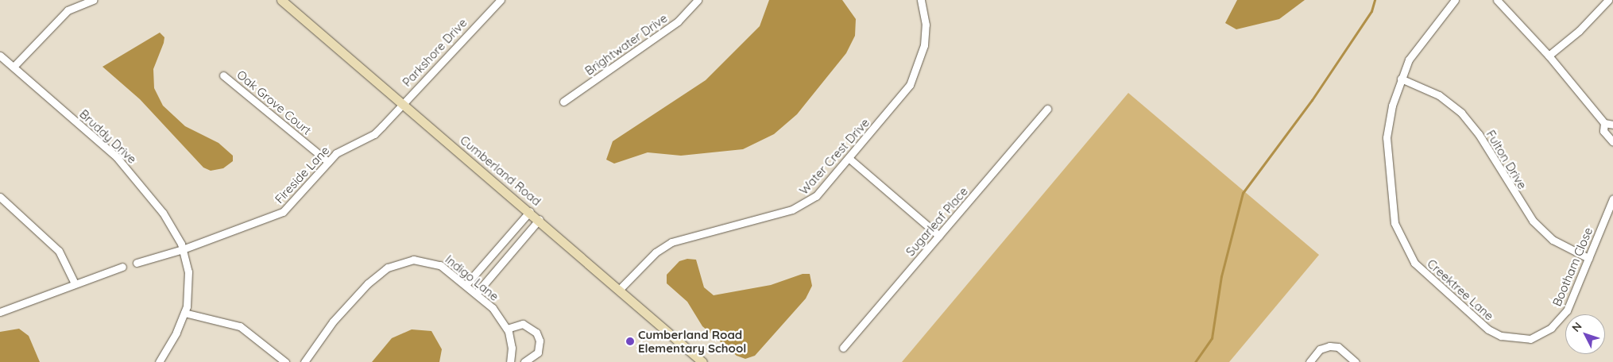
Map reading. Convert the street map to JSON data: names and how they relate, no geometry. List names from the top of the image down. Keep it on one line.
{"streets":{"street":["Brightwater Drive","Parkshore Drive","Oak Grove Court","Bruddy Drive","Water Crest Drive","Fulton Drive","Cumberland Road","Fireside Lane","Sugarleaf Place","Bootham Close","Indigo Lane","Creektree Lane"]},"crossings":[["Parkshore Drive","Cumberland Road"],["Parkshore Drive","Fireside Lane"],["Oak Grove Court","Fireside Lane"],["Bruddy Drive","Fireside Lane"],["Water Crest Drive","Cumberland Road"],["Fulton Drive","Bootham Close"],["Fulton Drive","Creektree Lane"],["Cumberland Road","Fireside Lane"],["Bootham Close","Creektree Lane"]],"places":["Cumberland Road Elementary School"],"north":"top left"}
